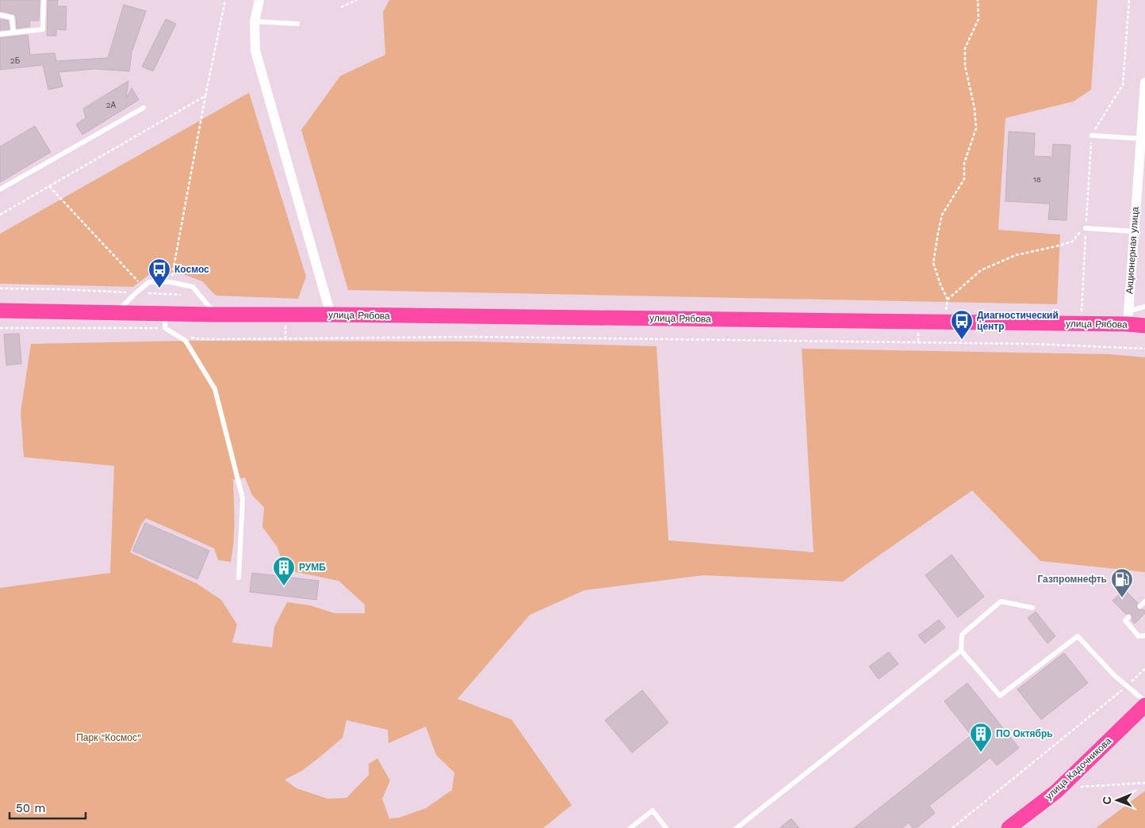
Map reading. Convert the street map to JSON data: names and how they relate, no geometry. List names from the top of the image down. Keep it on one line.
{"streets":{"main road":["улица Рябова","улица Кадочникова"],"street":["Акционерная улица"]},"crossings":[["Акционерная улица","улица Рябова"]],"parks":["Парк \"Космос\""],"places":{"bus stop":["Космос","Диагностический центр"],"building":["РУМБ","ПО Октябрь"],"fuel station":["Газпромнефть"]},"house_numbers":["2Б","2А","18"],"scale_bar":"50 m","north":"left"}
